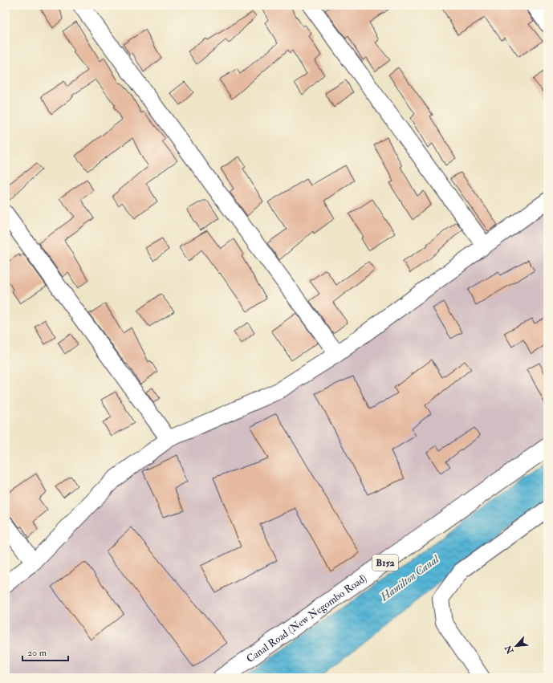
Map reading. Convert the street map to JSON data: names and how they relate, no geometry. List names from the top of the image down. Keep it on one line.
{"streets":{"main road":["B152","Canal Road (New Negombo Road)"]},"water":["Hamilton Canal"],"scale_bar":"20 m","north":"bottom left"}
